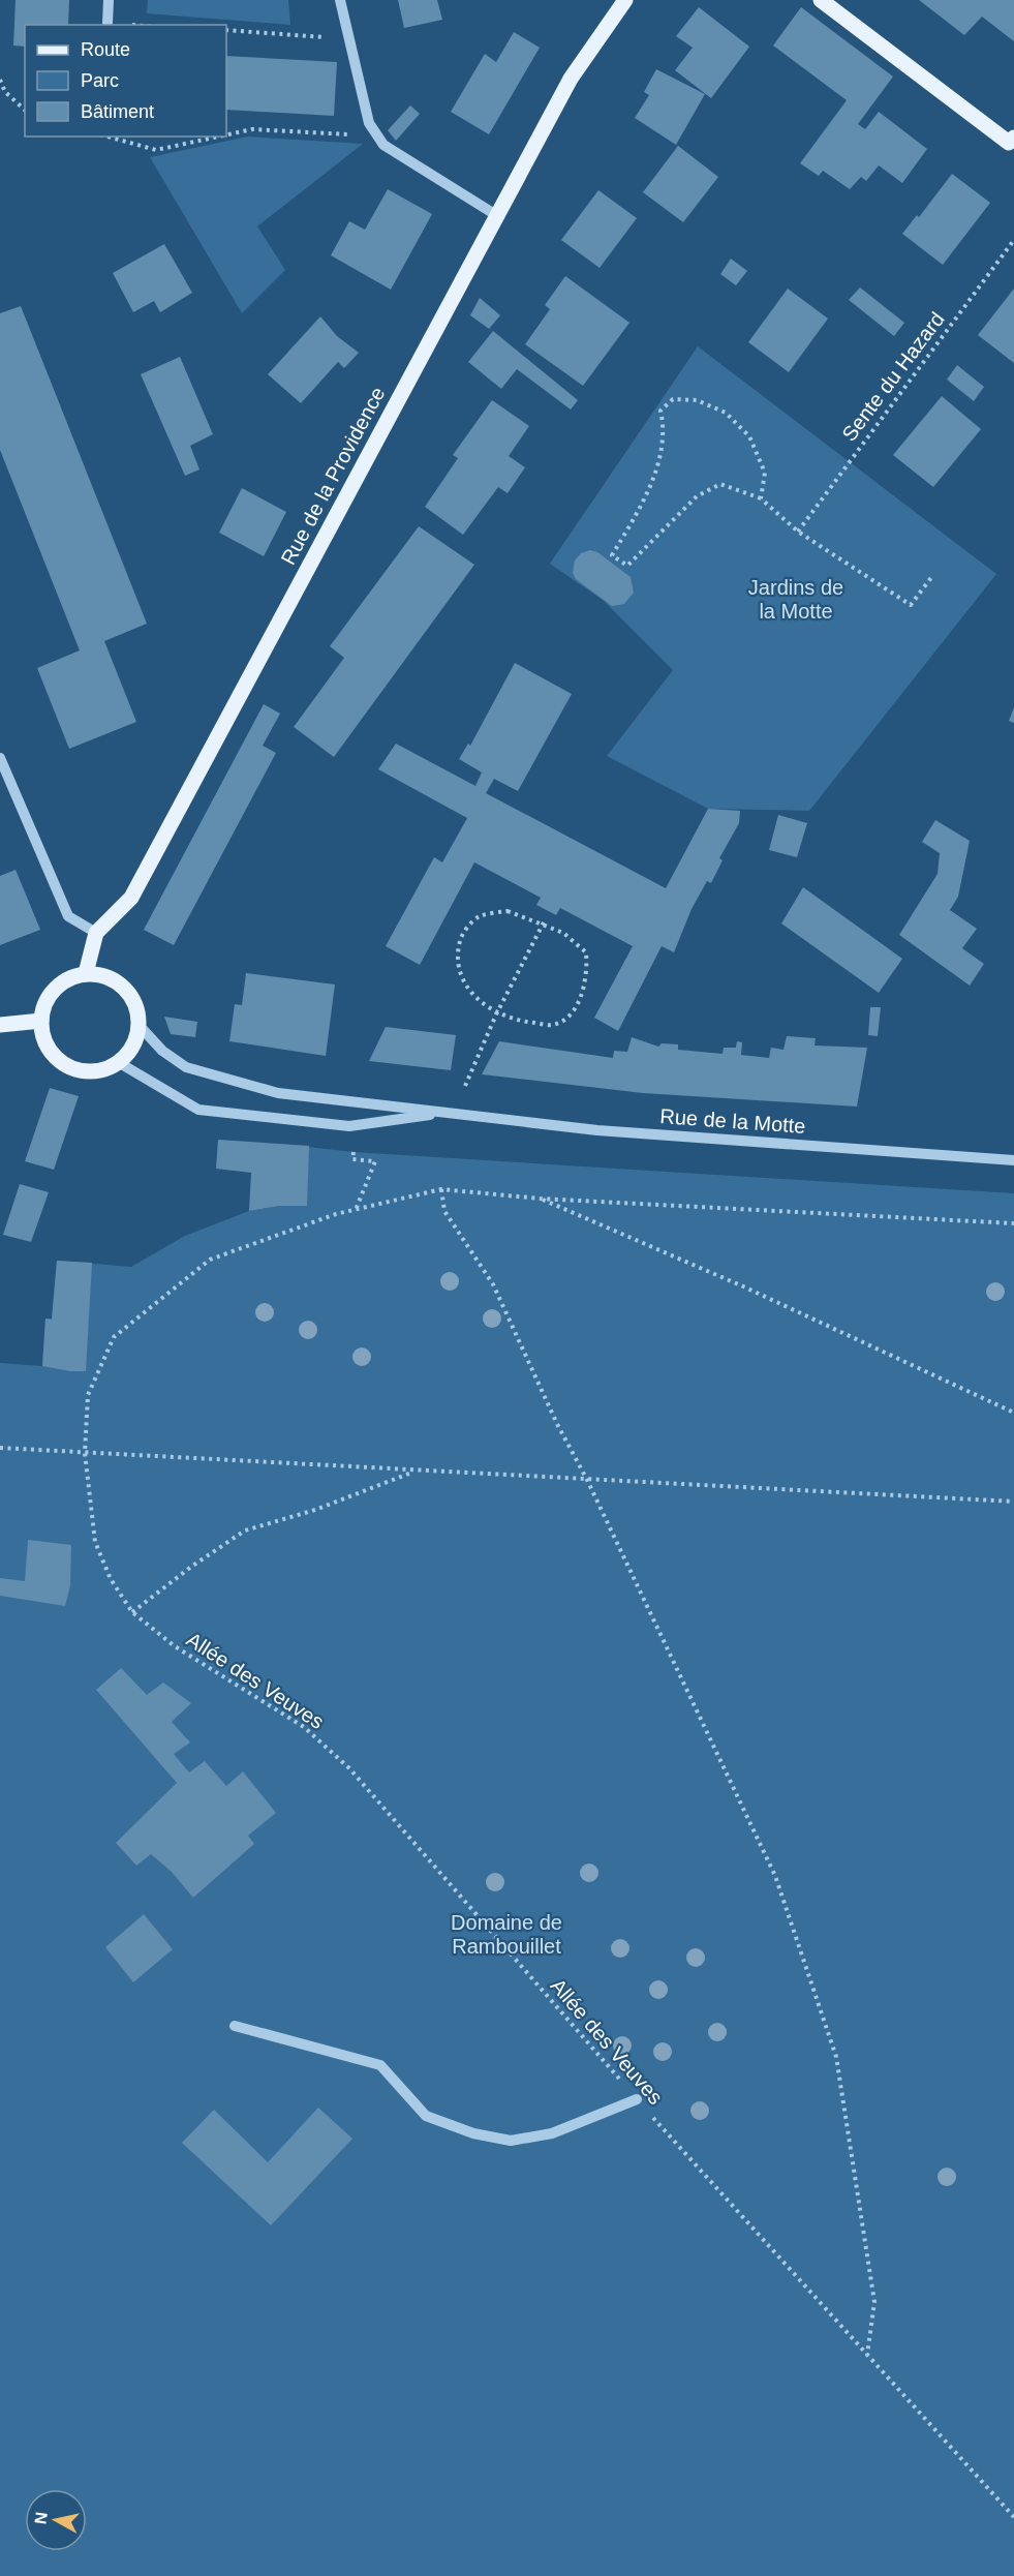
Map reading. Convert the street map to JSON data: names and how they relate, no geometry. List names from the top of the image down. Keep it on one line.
{"streets":{"main road":["Rue de la Providence"],"street":["Rue de la Motte"],"path":["Sente du Hazard","Allée des Veuves"]},"crossings":[["Rue de la Providence","Rue de la Motte"]],"parks":["Jardins de la Motte","Domaine de Rambouillet"],"legend":["Route","Parc","Bâtiment"],"north":"left"}
